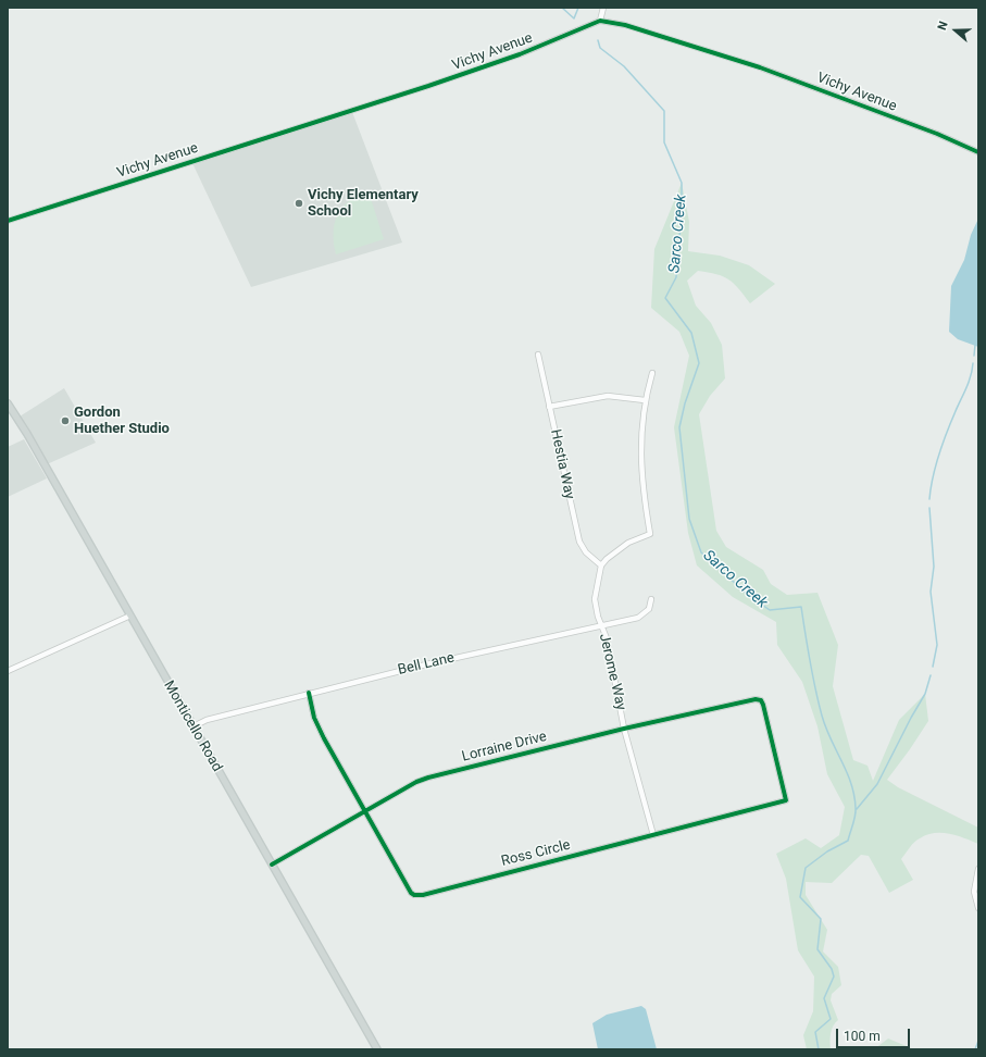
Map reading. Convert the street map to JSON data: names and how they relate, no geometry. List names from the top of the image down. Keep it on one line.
{"streets":{"main road":["Monticello Road"],"street":["Vichy Avenue","Hestia Way","Bell Lane","Jerome Way","Lorraine Drive","Ross Circle"]},"crossings":[["Hestia Way","Jerome Way"],["Bell Lane","Jerome Way"],["Bell Lane","Monticello Road"],["Bell Lane","Ross Circle"],["Jerome Way","Lorraine Drive"],["Jerome Way","Ross Circle"],["Monticello Road","Lorraine Drive"],["Lorraine Drive","Ross Circle"]],"water":["Sarco Creek"],"places":["Vichy Elementary School","Gordon Huether Studio"],"scale_bar":"100 m","north":"left"}
